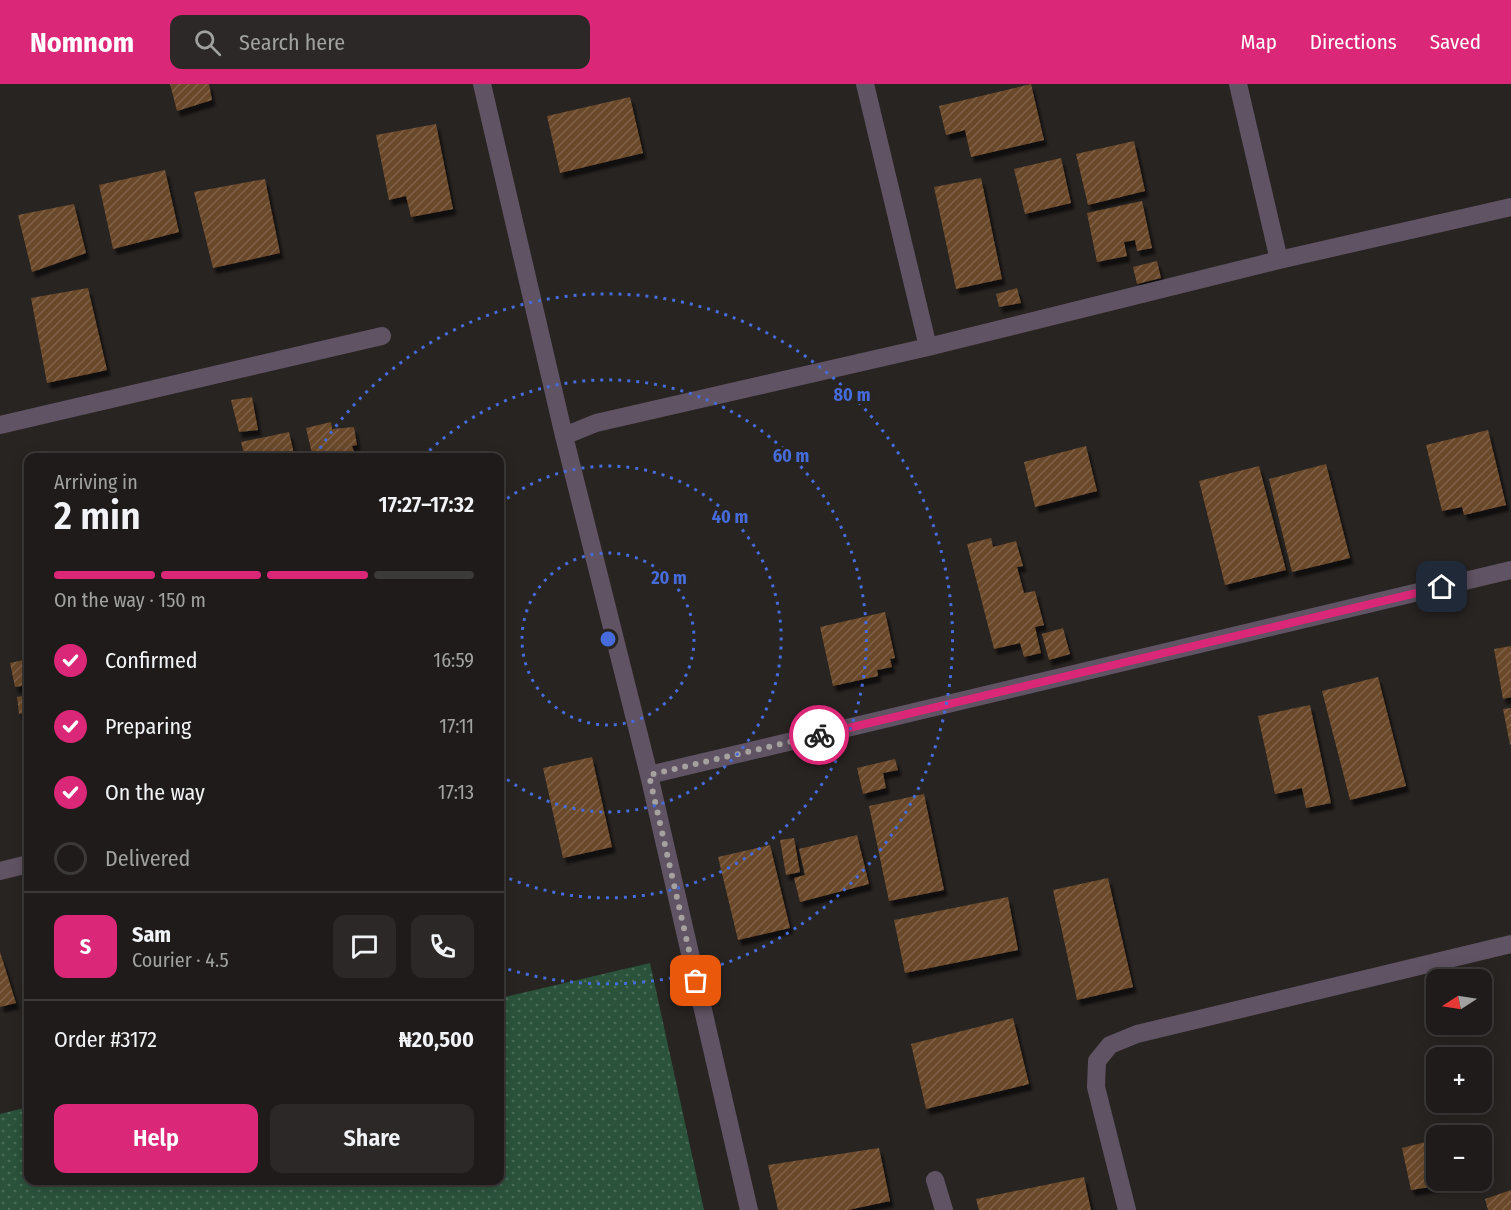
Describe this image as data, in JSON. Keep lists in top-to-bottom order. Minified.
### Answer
{"north":"left","page":{"header":"Nomnom","search":"Search here","nav":["Map","Directions","Saved"],"heading":["2 min","Arriving in","17:27–17:32"],"panel":["Sam","Courier · 4.5","Order #3172","₦20,500"],"bar":"On the way · 150 m","list":[["Confirmed","16:59"],["Preparing","17:11"],["On the way","17:13"],"Delivered"],"round":"S","map_buttons":["+","−"],"buttons":["Help","Share"]},"rings":["80 m","60 m","40 m","20 m"]}
